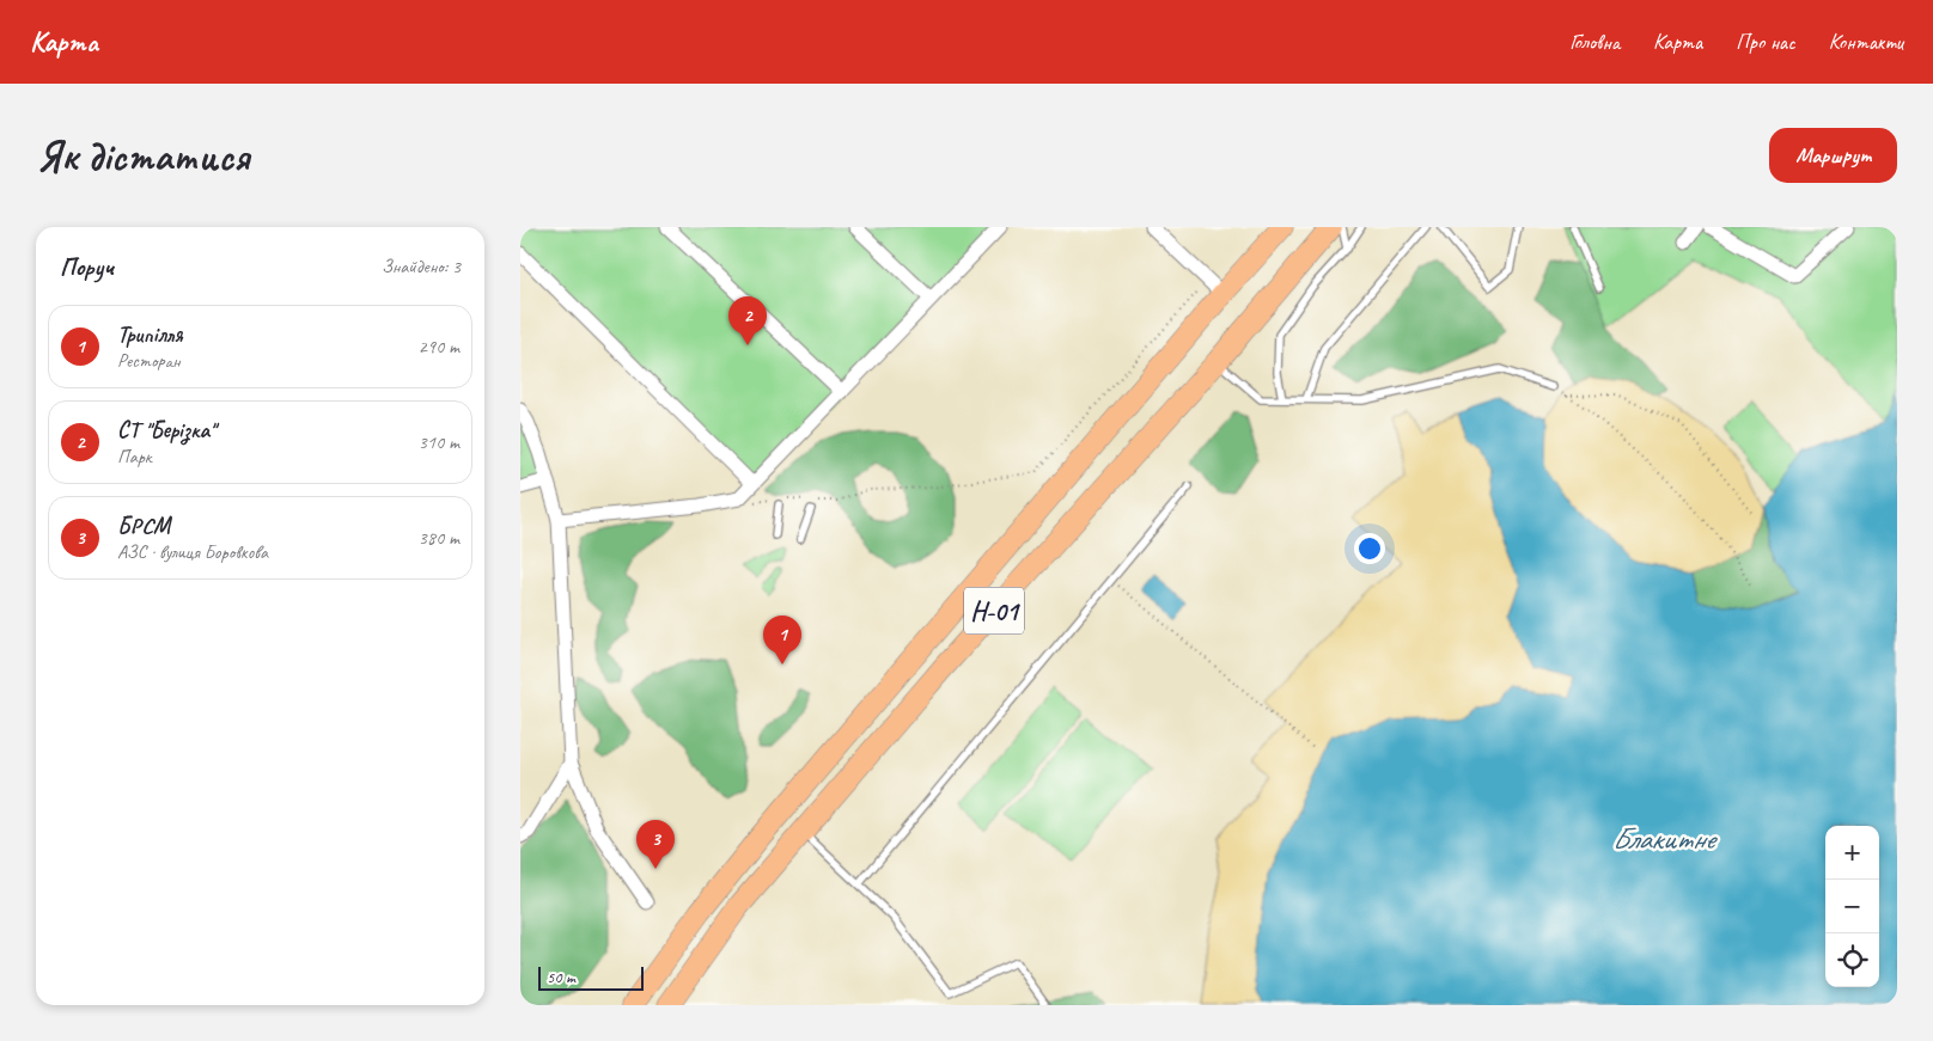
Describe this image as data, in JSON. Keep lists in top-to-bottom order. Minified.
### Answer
{"streets":{"main road":["Н-01"]},"water":["Блакитне"],"scale_bar":"50 m","page":{"header":"Карта","nav":["Головна","Карта","Про нас","Контакти"],"buttons":"Маршрут","title":"Як дістатися","heading":["Поруч","Знайдено: 3"],"pins":["2","1","3"],"list":[{"mark":"1","name":"Трипілля","note":"Ресторан","value":"290 m"},{"mark":"2","name":"СТ \"Берізка\"","note":"Парк","value":"310 m"},{"mark":"3","name":"БРСМ","note":"АЗС · вулиця Боровкова","value":"380 m"}],"map_buttons":["+","−"],"scale":"50 m"}}
